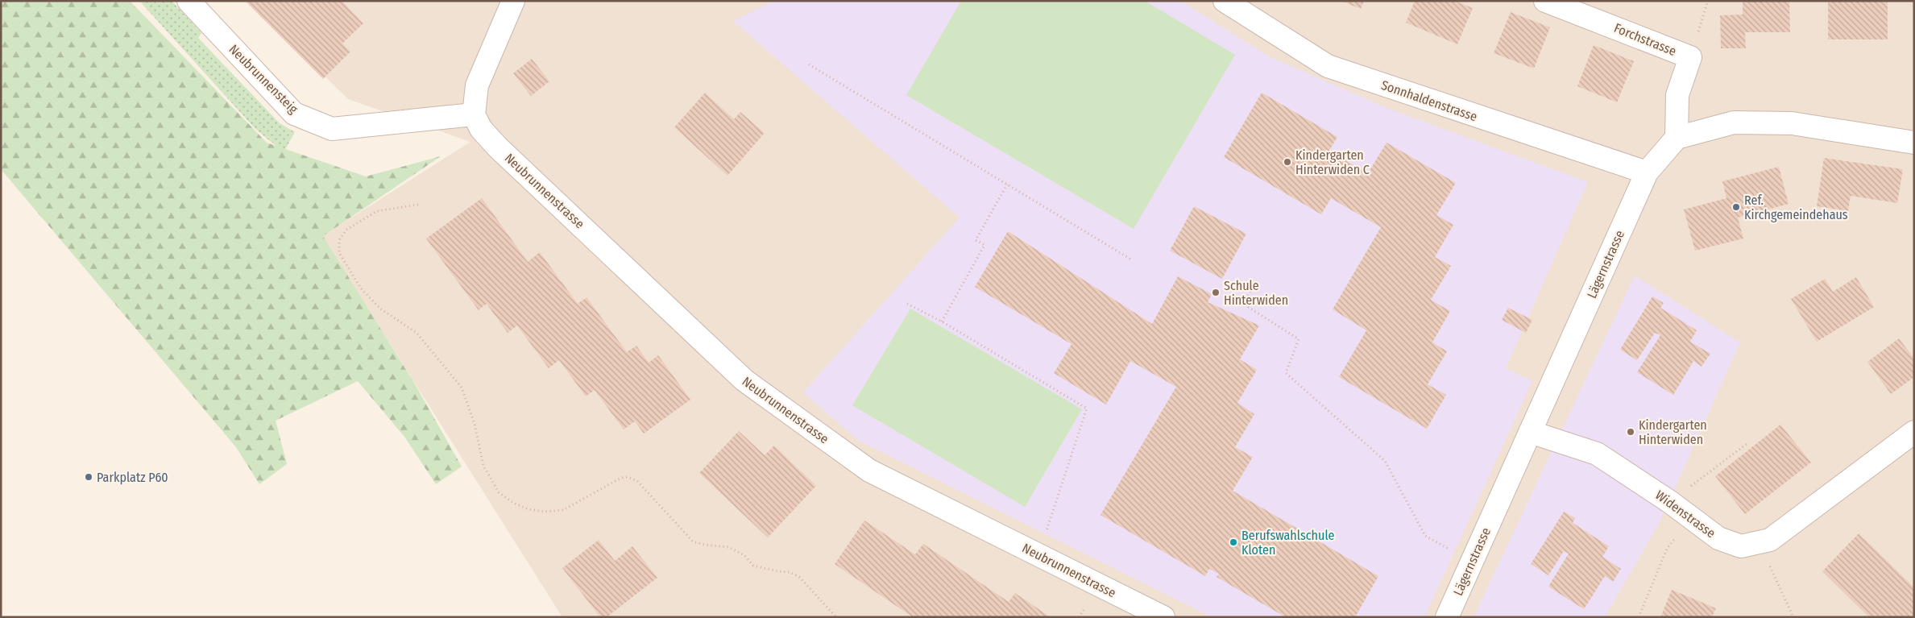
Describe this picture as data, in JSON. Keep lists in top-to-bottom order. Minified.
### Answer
{"streets":{"street":["Forchstrasse","Neubrunnensteig","Sonnhaldenstrasse","Neubrunnenstrasse","Lägernstrasse","Widenstrasse"]},"crossings":[["Forchstrasse","Lägernstrasse"],["Neubrunnensteig","Neubrunnenstrasse"],["Sonnhaldenstrasse","Lägernstrasse"],["Lägernstrasse","Widenstrasse"]],"places":["Kindergarten Hinterwiden C","Ref. Kirchgemeindehaus","Schule Hinterwiden","Kindergarten Hinterwiden","Parkplatz P60","Berufswahlschule Kloten"]}
